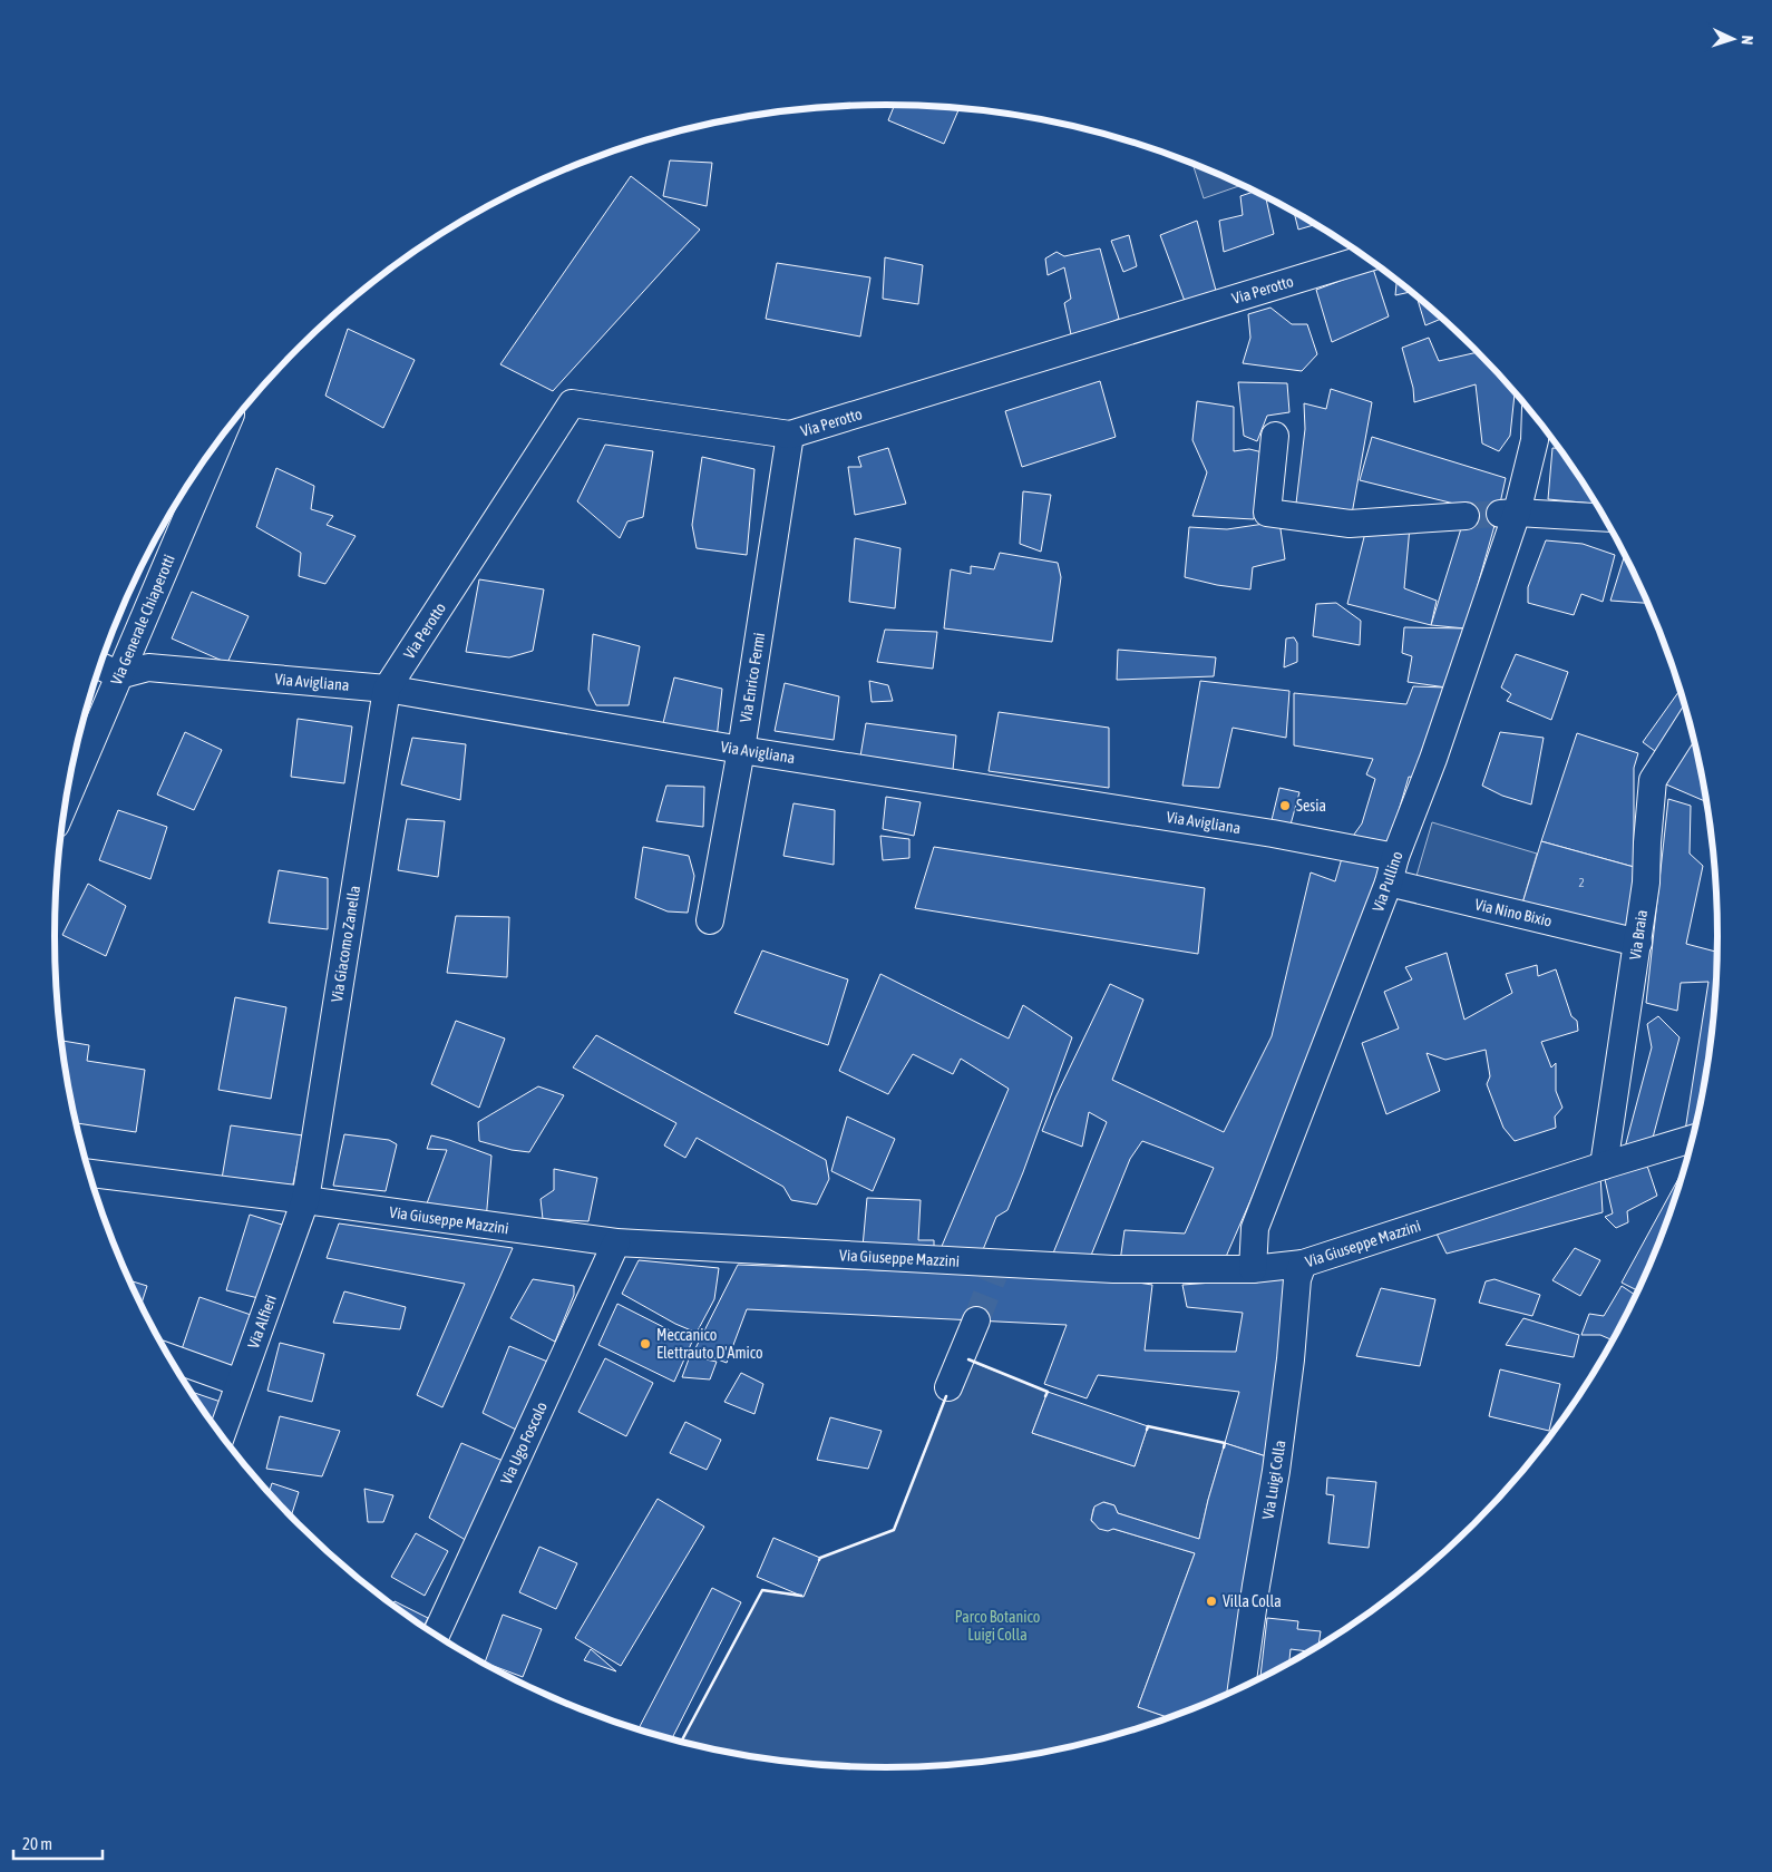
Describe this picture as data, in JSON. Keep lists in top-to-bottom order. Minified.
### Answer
{"streets":{"street":["Via Perotto","Via Generale Chiaperotti","Via Enrico Fermi","Via Avigliana","Via Pullino","Via Nino Bixio","Via Braia","Via Giacomo Zanella","Via Giuseppe Mazzini","Via Alfieri","Via Ugo Foscolo","Via Luigi Colla"]},"crossings":[["Via Perotto","Via Enrico Fermi"],["Via Perotto","Via Avigliana"],["Via Perotto","Via Giacomo Zanella"],["Via Generale Chiaperotti","Via Avigliana"],["Via Enrico Fermi","Via Avigliana"],["Via Avigliana","Via Pullino"],["Via Avigliana","Via Giacomo Zanella"],["Via Pullino","Via Nino Bixio"],["Via Pullino","Via Giuseppe Mazzini"],["Via Nino Bixio","Via Braia"],["Via Braia","Via Giuseppe Mazzini"],["Via Giacomo Zanella","Via Giuseppe Mazzini"],["Via Giacomo Zanella","Via Alfieri"],["Via Giuseppe Mazzini","Via Alfieri"],["Via Giuseppe Mazzini","Via Ugo Foscolo"],["Via Giuseppe Mazzini","Via Luigi Colla"]],"parks":["Parco Botanico Luigi Colla"],"places":["Sesia","Meccanico Elettrauto D'Amico","Villa Colla"],"house_numbers":["2"],"scale_bar":"20 m","north":"right"}
